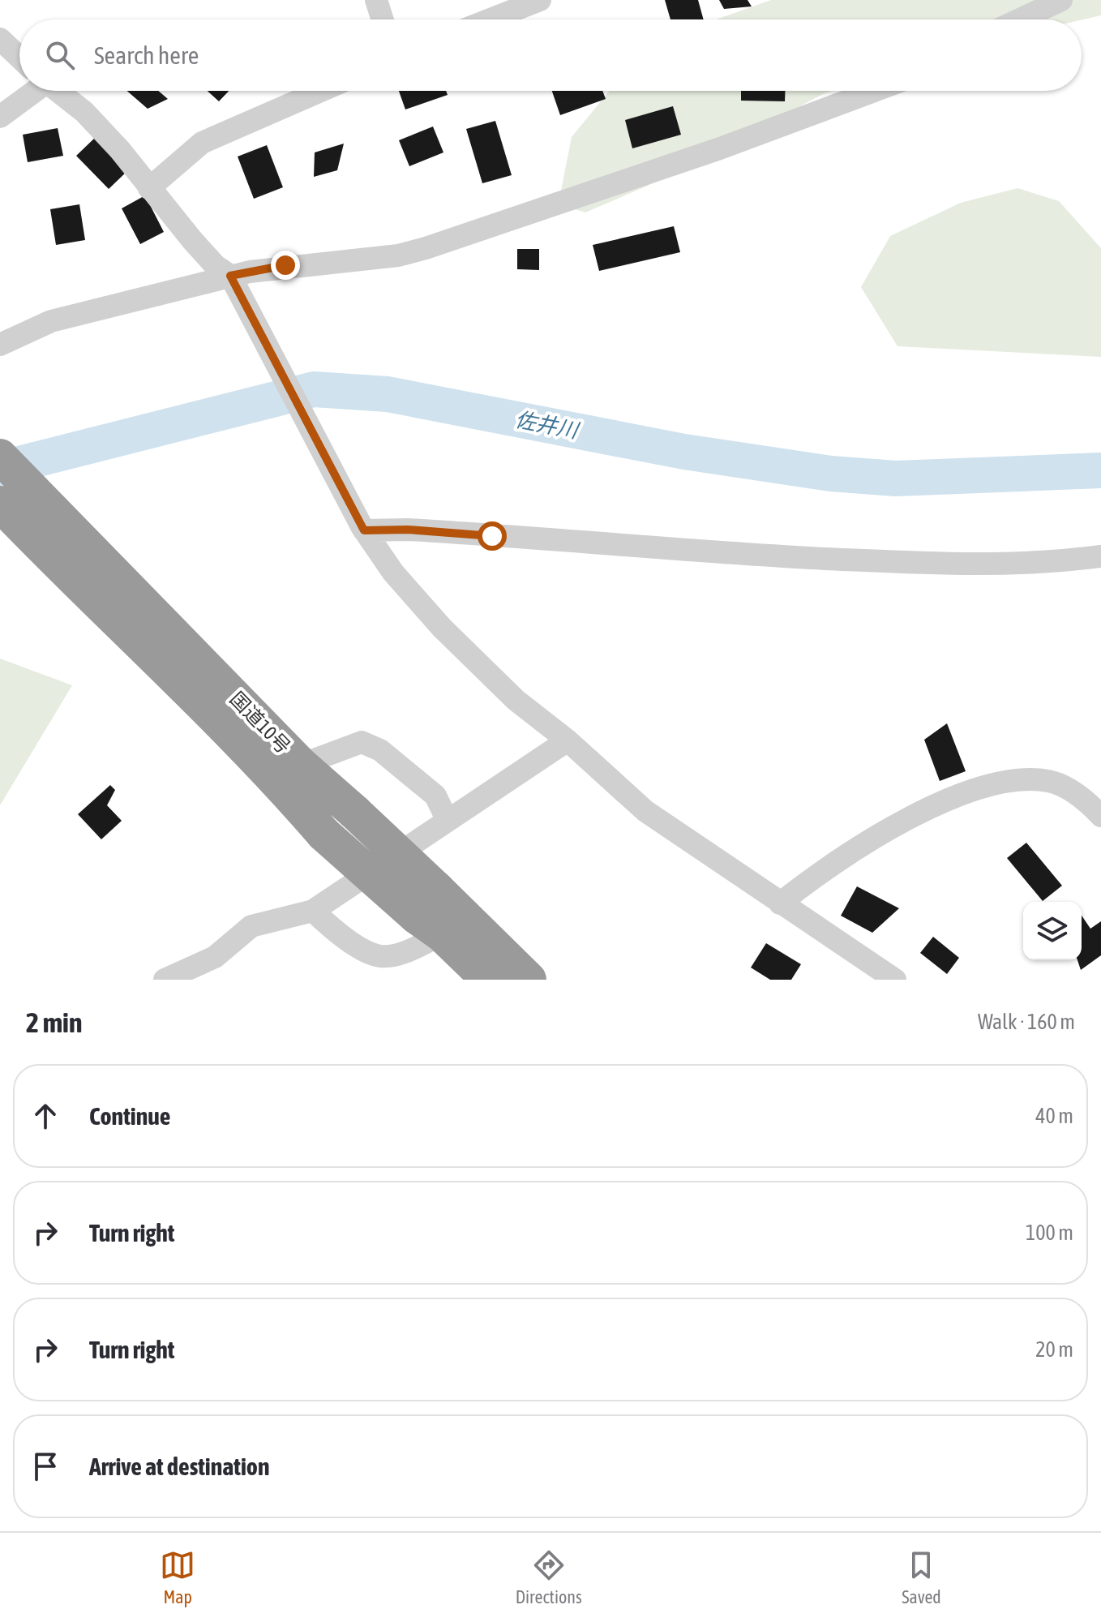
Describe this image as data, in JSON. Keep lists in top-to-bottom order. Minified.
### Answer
{"streets":{"highway":["国道10号"]},"water":["佐井川"],"page":{"search":"Search here","heading":["2 min","Walk · 160 m"],"list":[["Continue","40 m"],["Turn right","100 m"],["Turn right","20 m"],"Arrive at destination"],"nav":["Map","Directions","Saved"]}}
